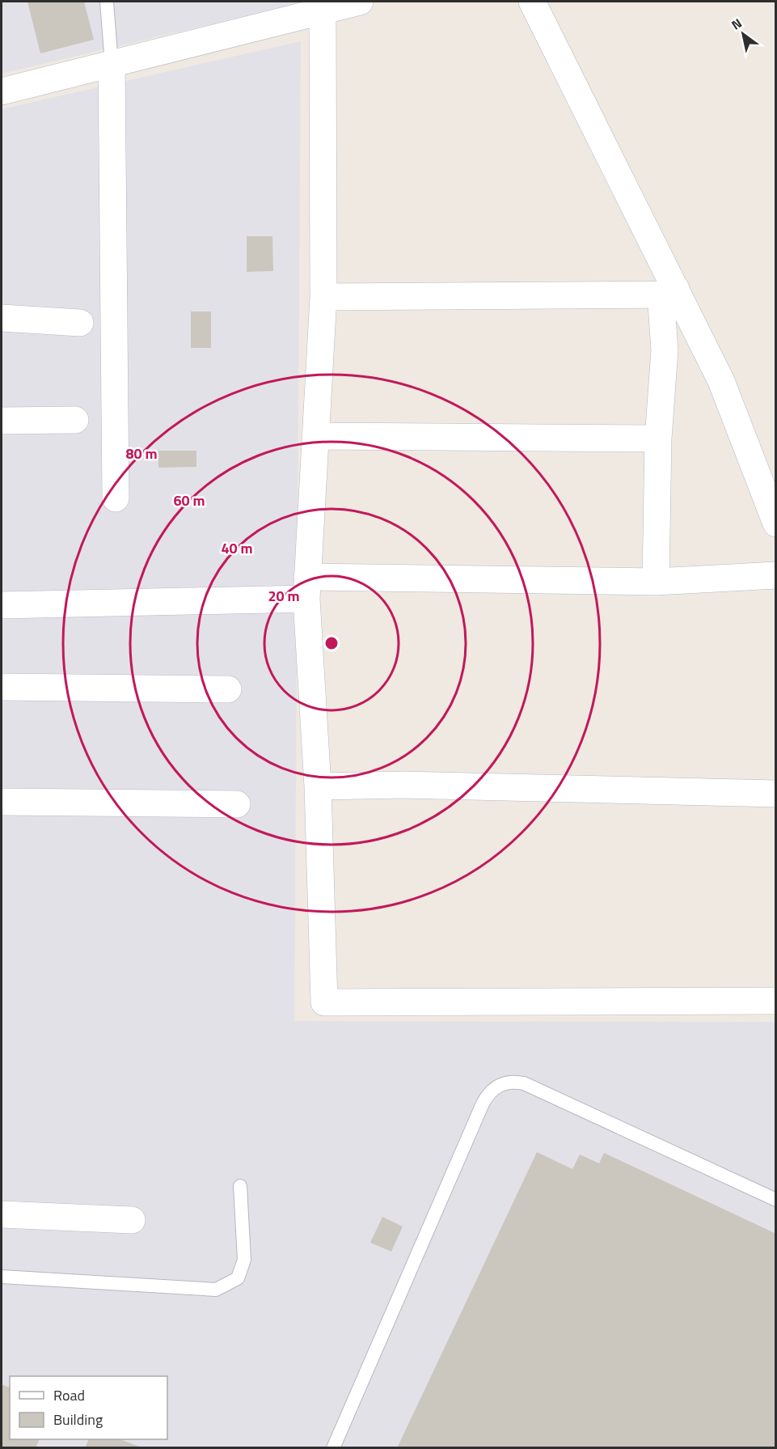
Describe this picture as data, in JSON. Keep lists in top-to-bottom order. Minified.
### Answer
{"legend":["Road","Building"],"north":"top left","rings":["80 m","60 m","40 m","20 m"]}
